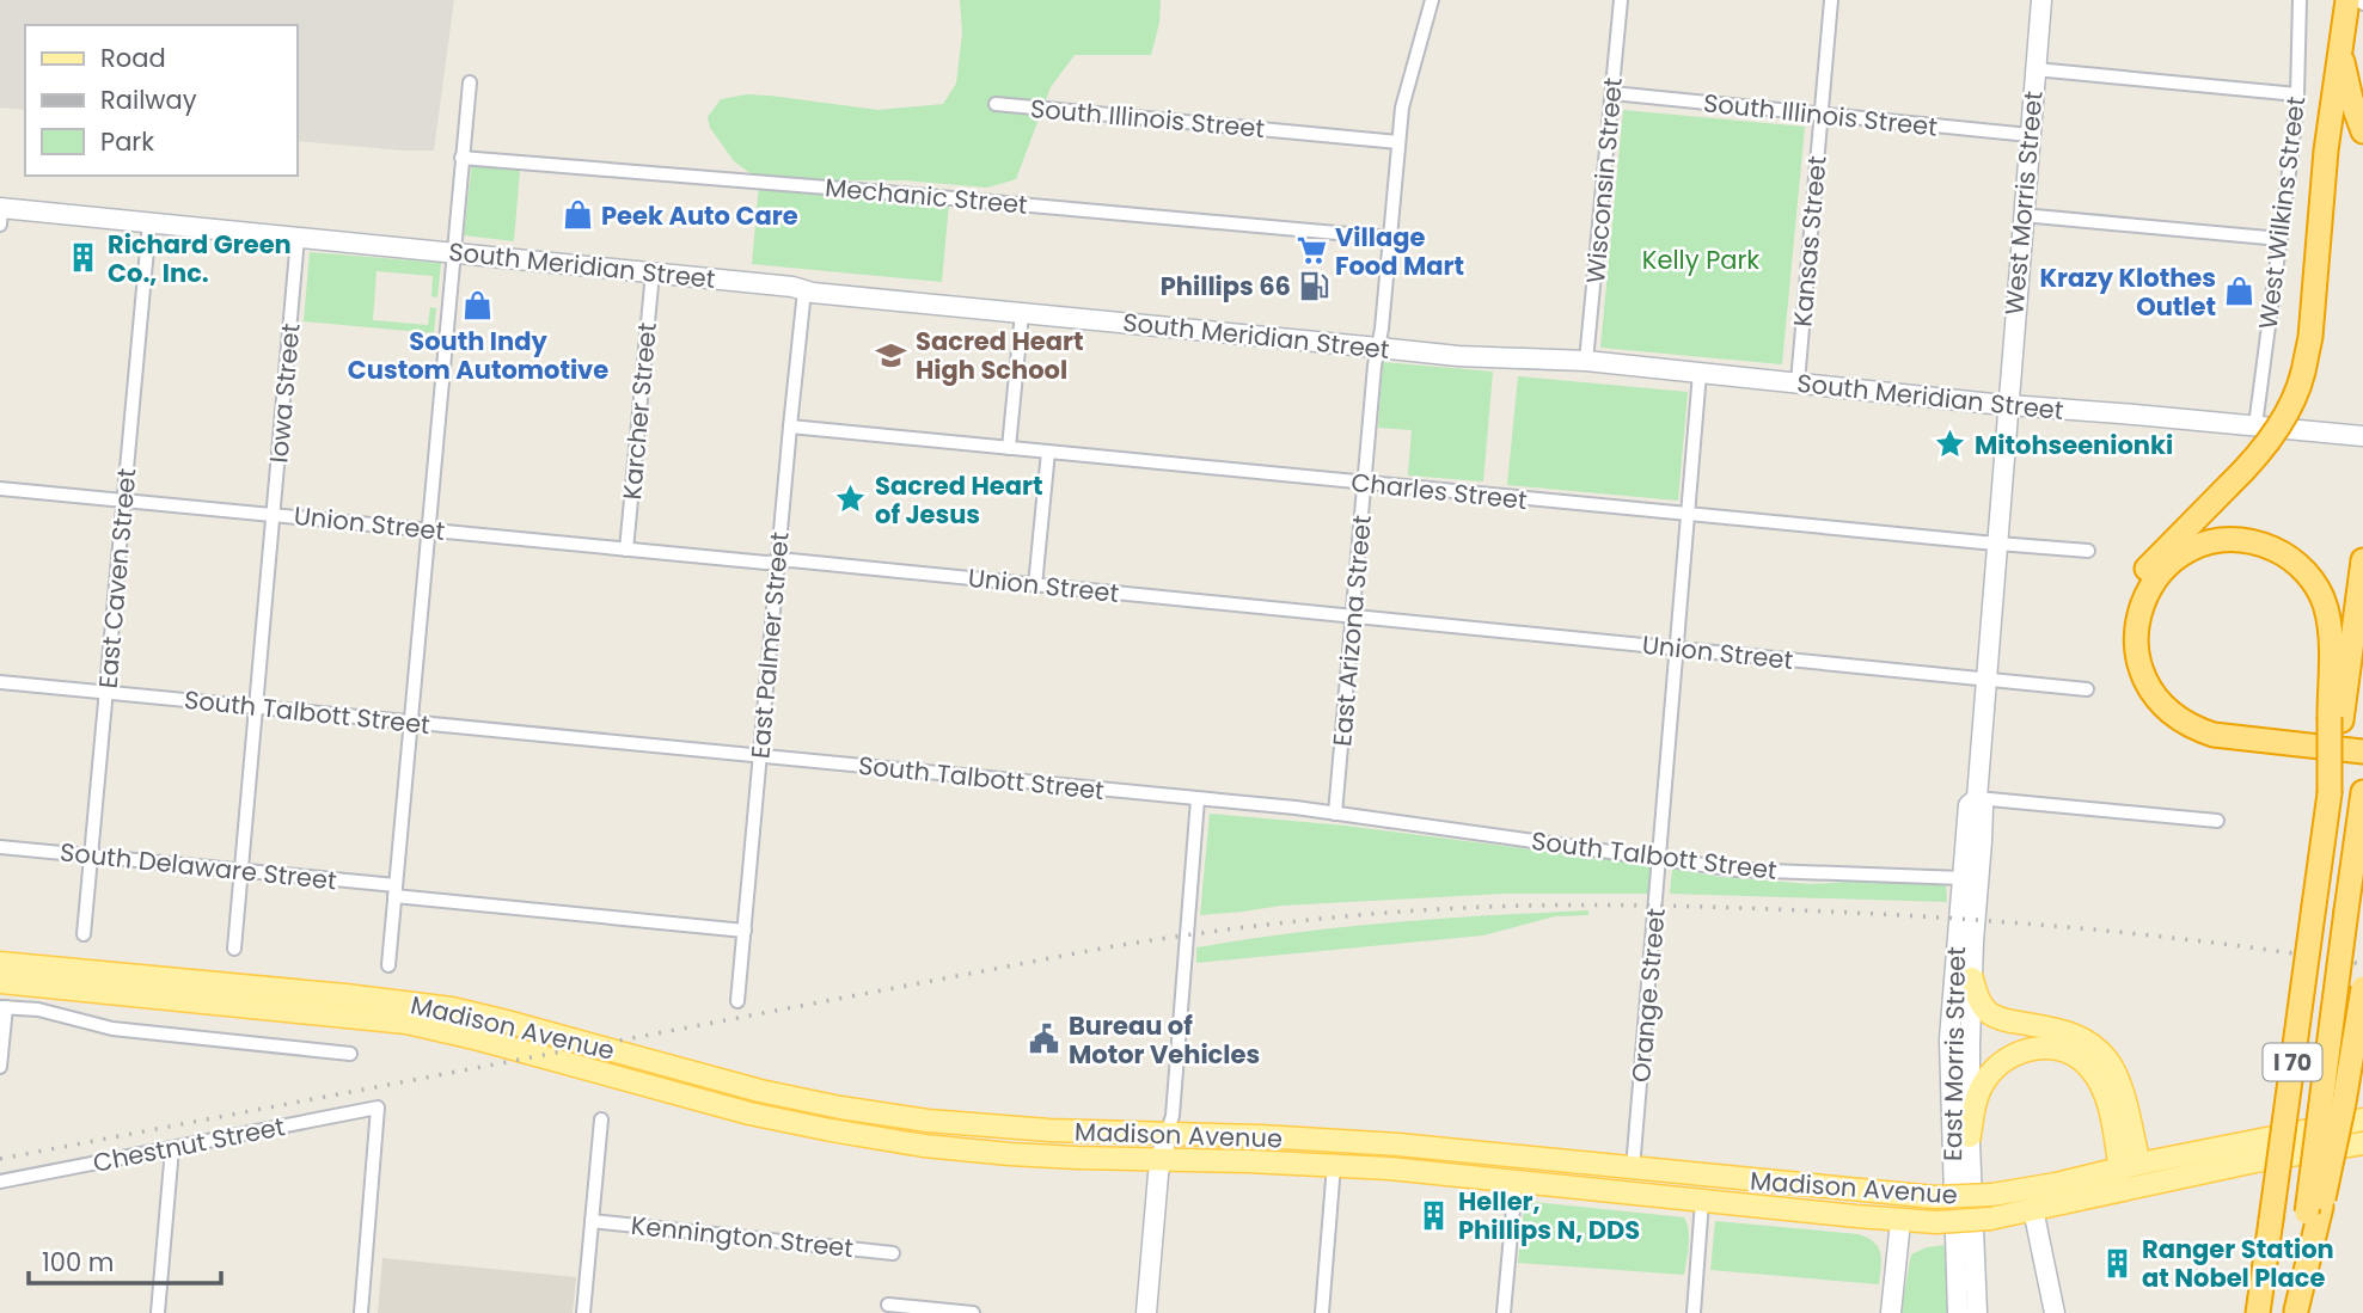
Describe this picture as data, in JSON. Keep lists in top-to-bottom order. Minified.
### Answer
{"streets":{"highway":["I 70"],"main road":["West Morris Street","South Meridian Street","Madison Avenue","East Morris Street"],"street":["South Illinois Street","Wisconsin Street","Mechanic Street","West Wilkins Street","Kansas Street","Iowa Street","Karcher Street","Charles Street","Union Street","East Caven Street","East Arizona Street","East Palmer Street","South Talbott Street","South Delaware Street","Orange Street","Chestnut Street","Kennington Street"]},"crossings":[["South Illinois Street","Wisconsin Street"],["South Illinois Street","West Morris Street"],["South Illinois Street","Kansas Street"],["South Illinois Street","East Arizona Street"],["Wisconsin Street","South Meridian Street"],["Mechanic Street","East Arizona Street"],["West Morris Street","South Meridian Street"],["West Morris Street","East Morris Street"],["West Wilkins Street","South Meridian Street"],["Kansas Street","South Meridian Street"],["South Meridian Street","Iowa Street"],["South Meridian Street","Karcher Street"],["South Meridian Street","East Caven Street"],["South Meridian Street","East Arizona Street"],["South Meridian Street","East Palmer Street"],["South Meridian Street","Orange Street"],["South Meridian Street","East Morris Street"],["Iowa Street","Union Street"],["Iowa Street","South Talbott Street"],["Iowa Street","South Delaware Street"],["Karcher Street","Union Street"],["Charles Street","East Arizona Street"],["Charles Street","East Palmer Street"],["Charles Street","Orange Street"],["Charles Street","East Morris Street"],["Union Street","East Caven Street"],["Union Street","East Arizona Street"],["Union Street","East Palmer Street"],["Union Street","Orange Street"],["Union Street","East Morris Street"],["East Caven Street","South Talbott Street"],["East Caven Street","South Delaware Street"],["East Arizona Street","South Talbott Street"],["East Palmer Street","South Talbott Street"],["East Palmer Street","South Delaware Street"],["South Talbott Street","Orange Street"],["South Talbott Street","East Morris Street"],["Orange Street","Madison Avenue"]],"parks":["Kelly Park"],"places":{"shop":["Peek Auto Care","Krazy Klothes Outlet","South Indy Custom Automotive"],"supermarket":["Village Food Mart"],"building":["Richard Green Co., Inc.","Heller, Phillips N, DDS","Ranger Station at Nobel Place"],"fuel station":["Phillips 66"],"school or university":["Sacred Heart High School"],"place":["Mitohseenionki","Sacred Heart of Jesus"],"public building":["Bureau of Motor Vehicles"]},"legend":["Road","Railway","Park"],"scale_bar":"100 m"}
